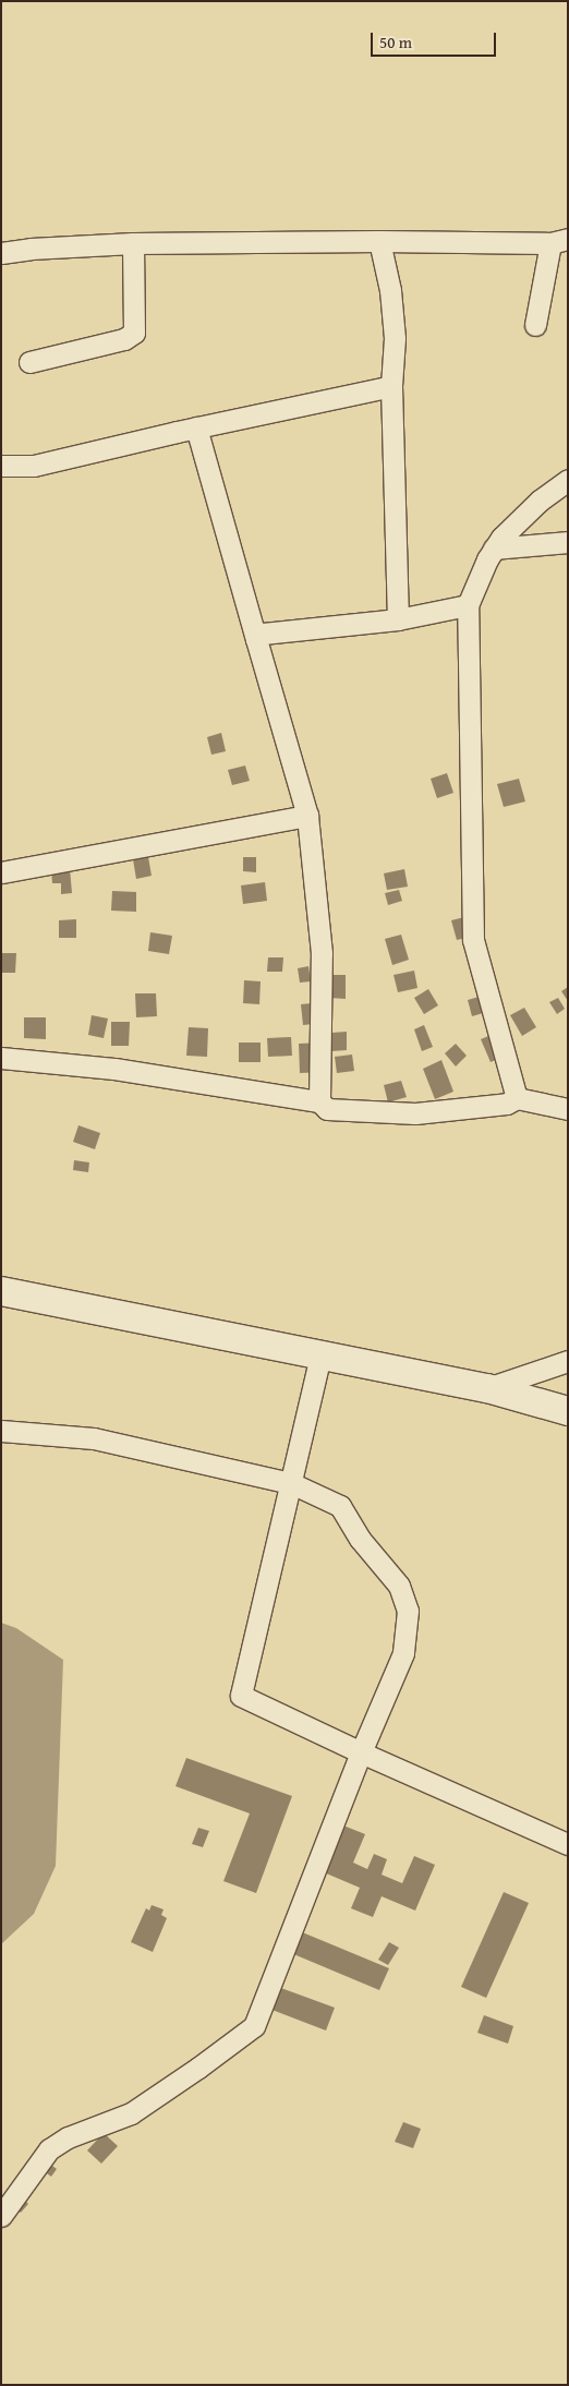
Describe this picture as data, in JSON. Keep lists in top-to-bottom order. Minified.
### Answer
{"scale_bar":"50 m"}
